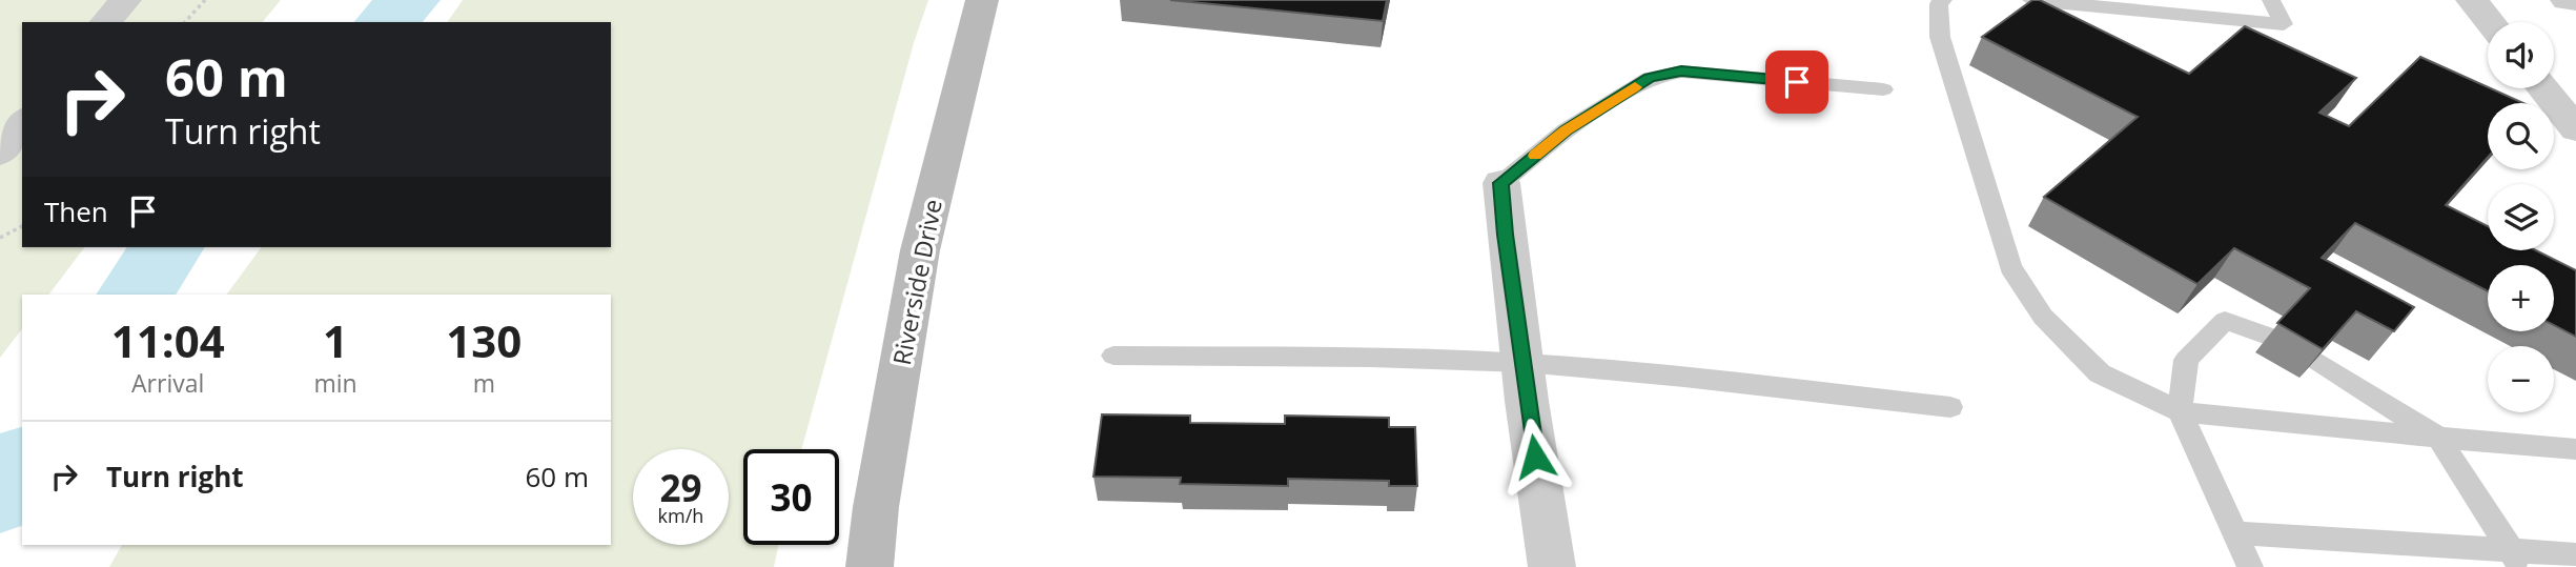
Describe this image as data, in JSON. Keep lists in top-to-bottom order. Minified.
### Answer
{"streets":{"main road":["Riverside Drive"]},"page":{"map_buttons":["+","−"],"turn":["60 m","Turn right"],"then":"Then","eta":["11:04","Arrival","1","min","130","m"],"list":[{"name":"Turn right","value":"60 m"}],"speed":"29 km/h","limit":"30"}}
